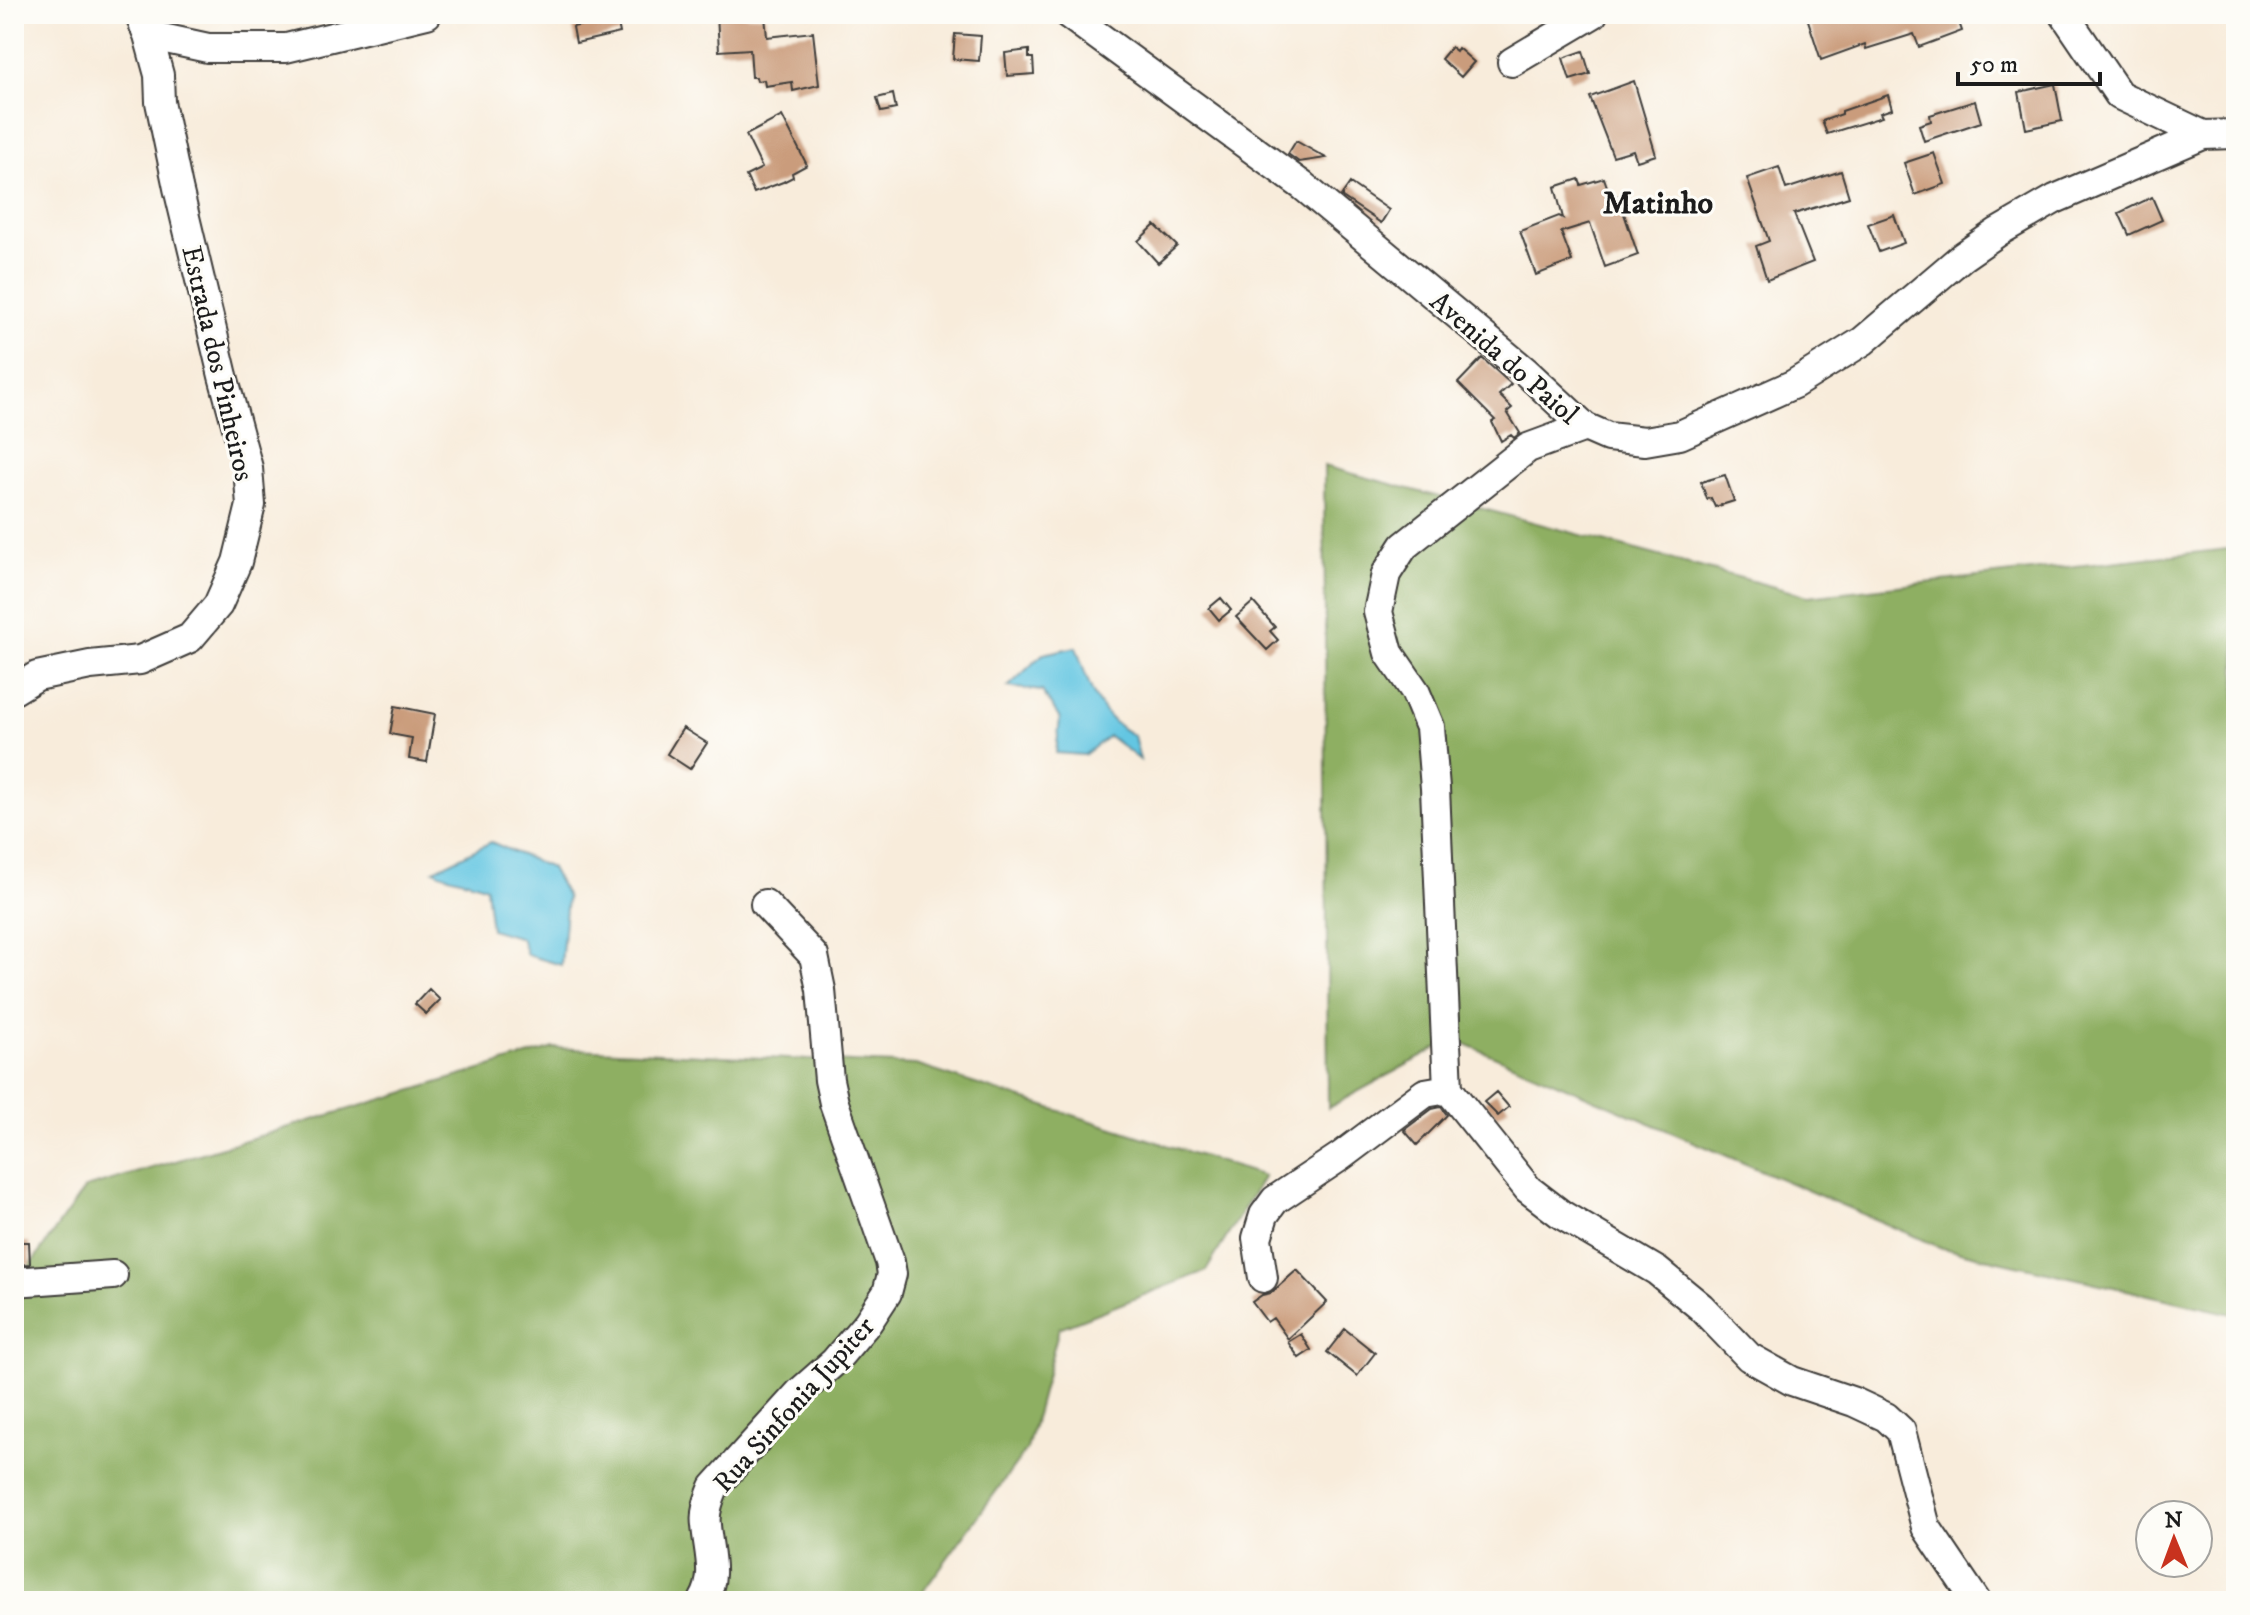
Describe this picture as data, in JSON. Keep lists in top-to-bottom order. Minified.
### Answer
{"streets":{"street":["Avenida do Paiol","Estrada dos Pinheiros","Rua Sinfonia Jupiter"]},"districts":["Matinho"],"scale_bar":"50 m","north":"top"}
